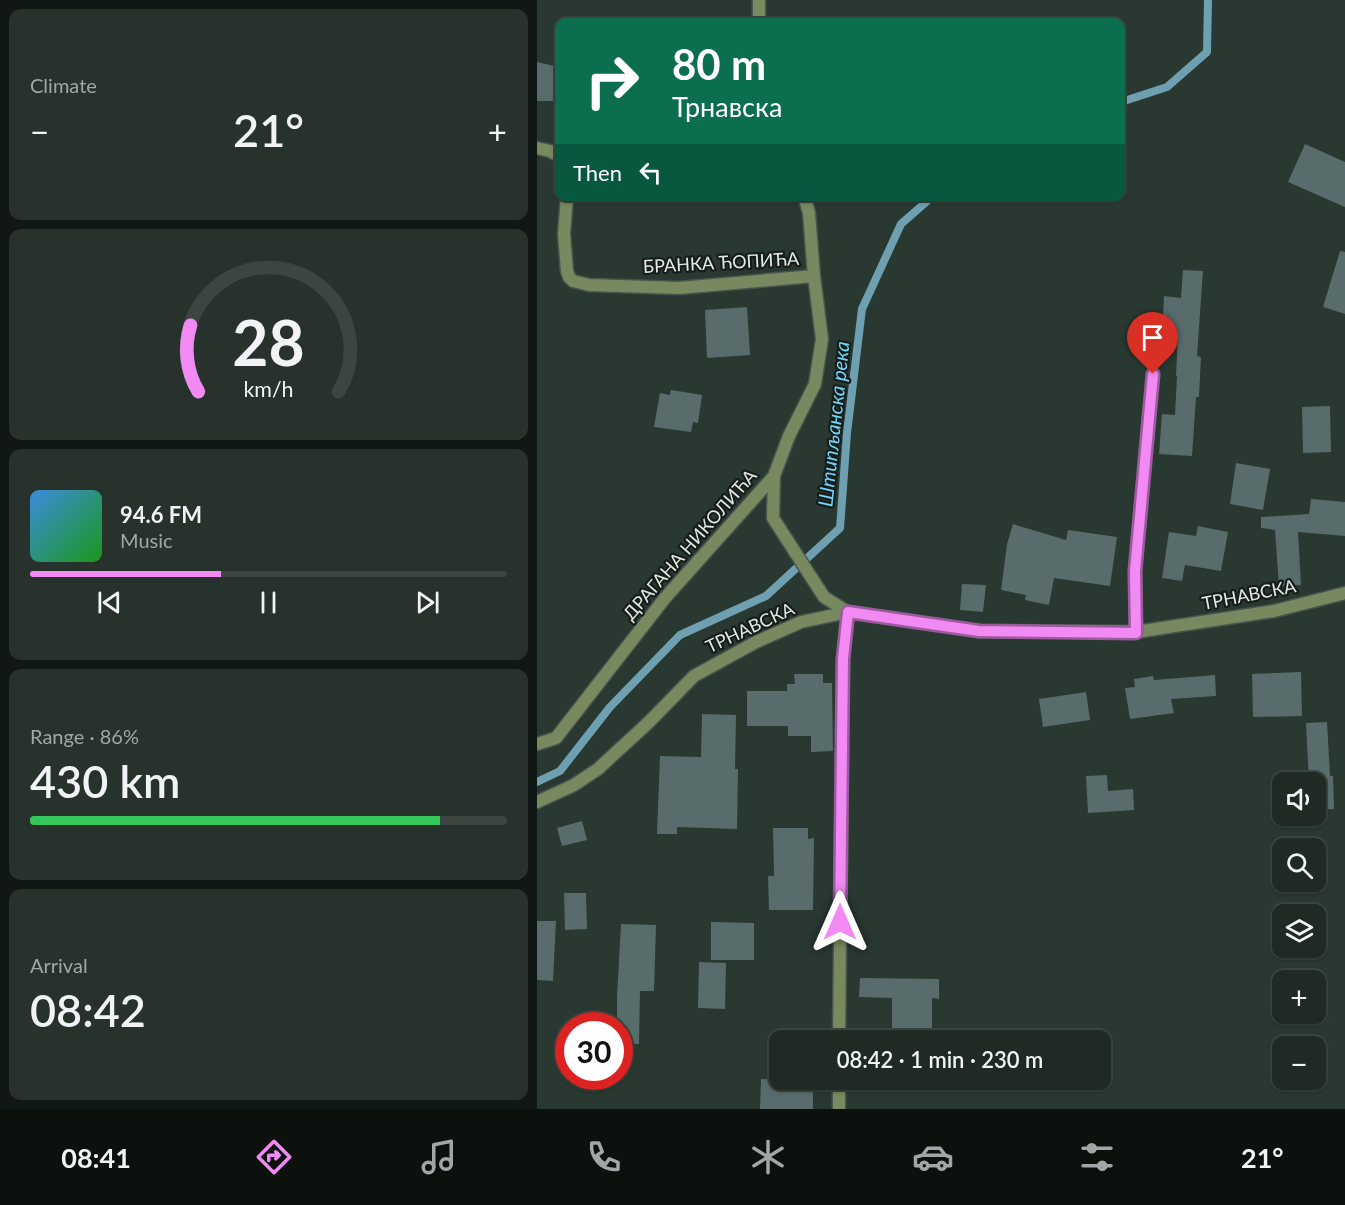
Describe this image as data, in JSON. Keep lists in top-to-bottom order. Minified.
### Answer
{"streets":{"street":["БРАНКА ЋОПИЋА","ДРАГАНА НИКОЛИЋА","ТРНАВСКА"]},"crossings":[["БРАНКА ЋОПИЋА","ДРАГАНА НИКОЛИЋА"]],"water":["Штипљанска река"],"page":{"tile":["Climate",["Range · 86%","430 km"],["Arrival","08:42"]],"turn":["80 m","Трнавска"],"heat":["−","21°","+"],"then":"Then","song":["94.6 FM","Music"],"map_buttons":["+","−"],"limit":"30","trip":"08:42 · 1 min · 230 m","tabs":["08:41","21°"],"gauge":["28","km/h"]}}
